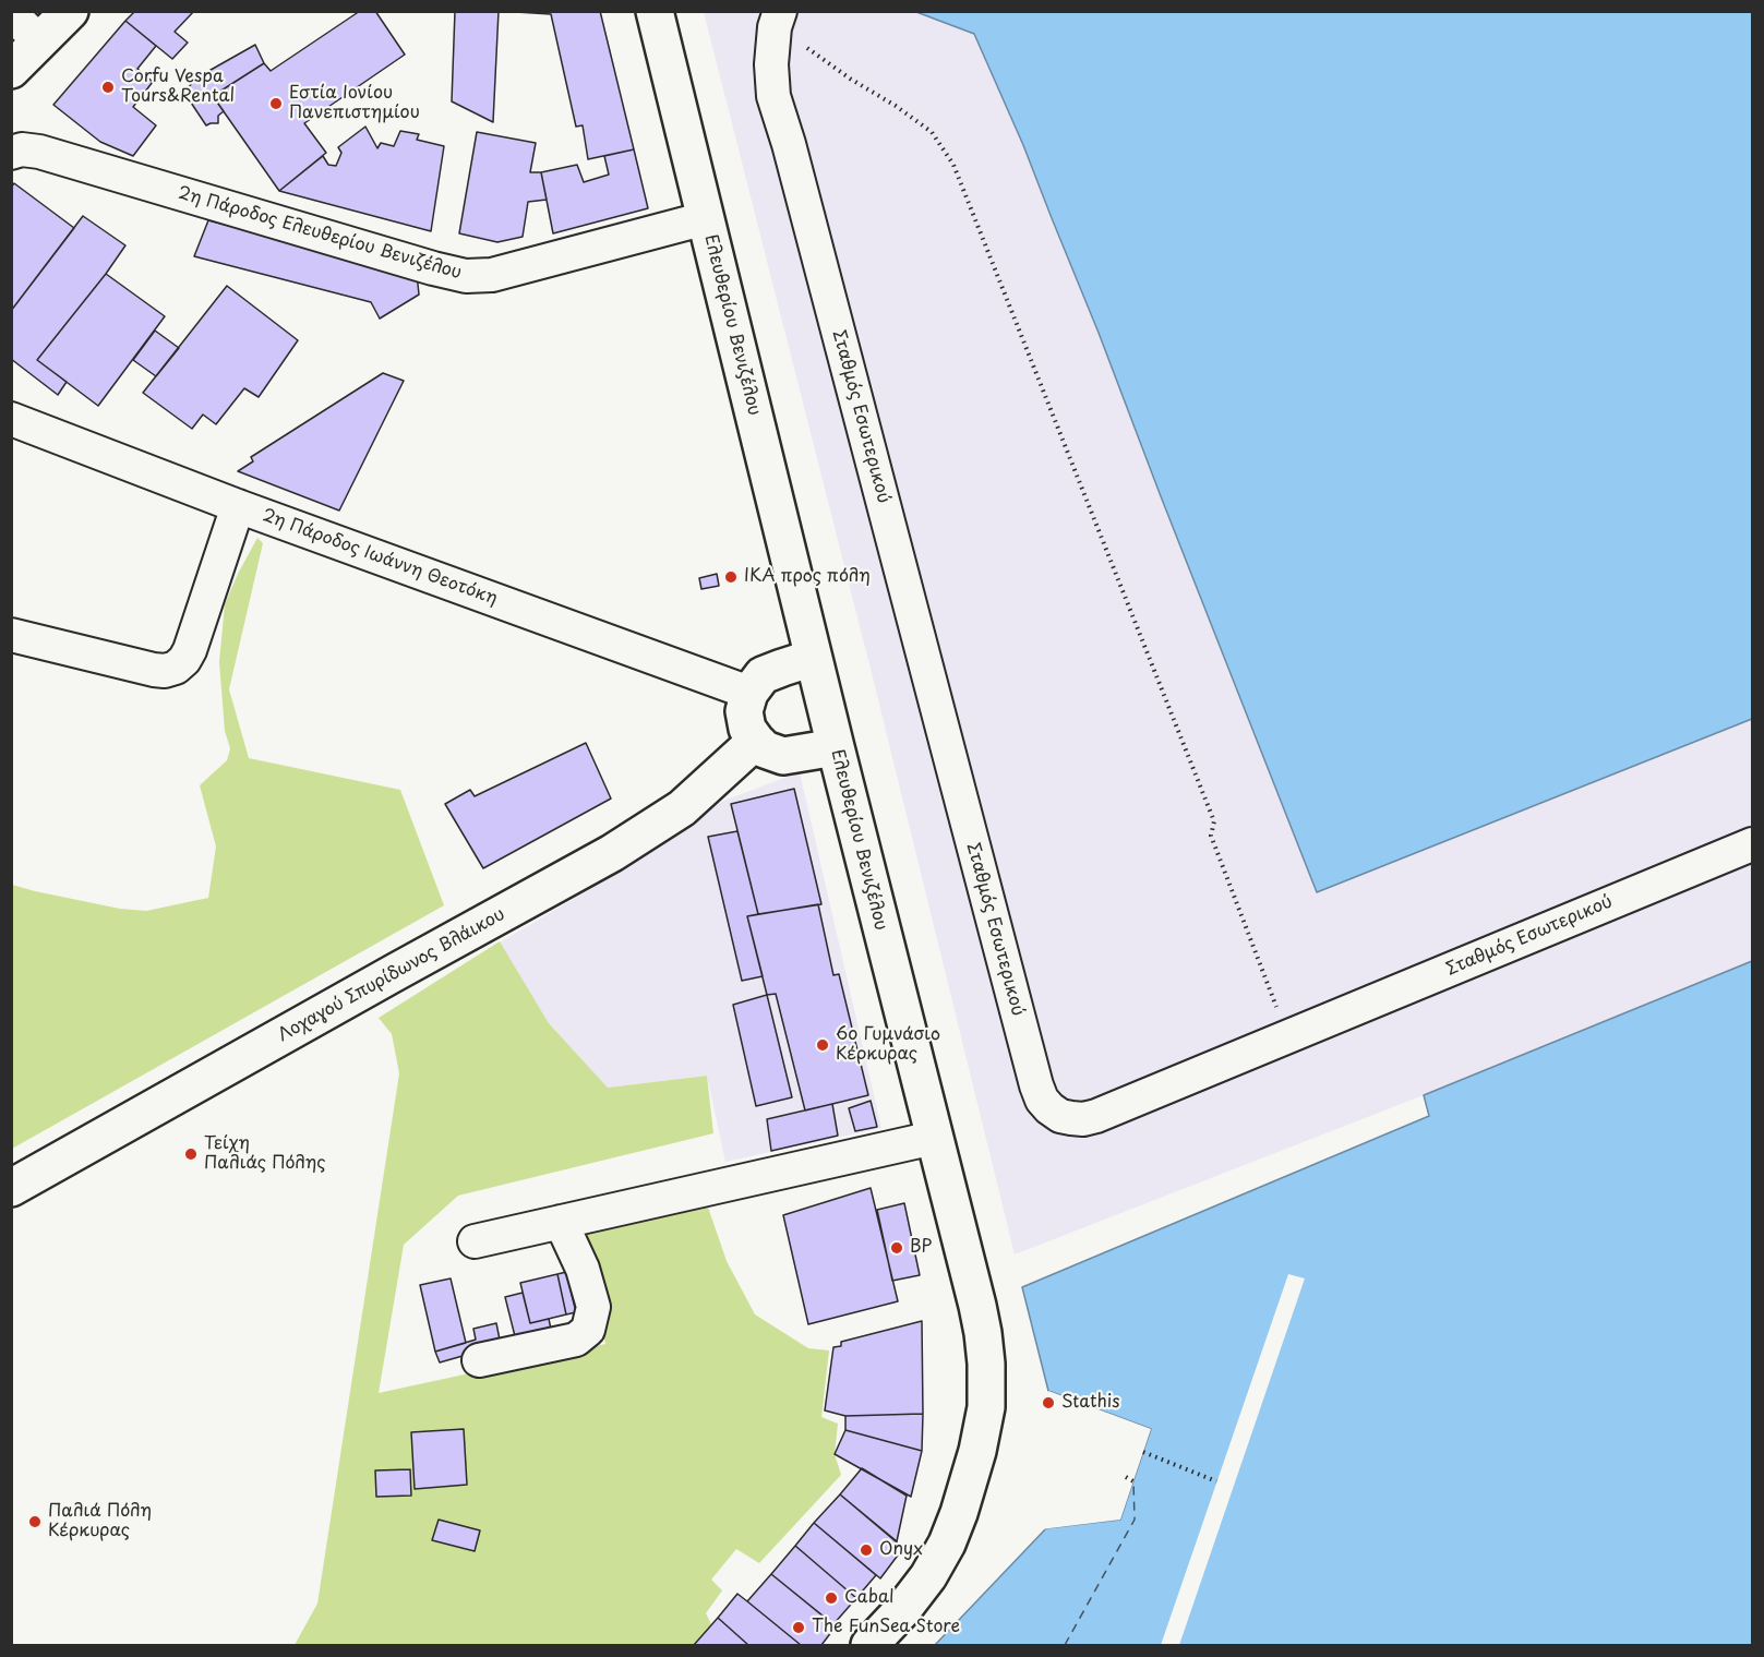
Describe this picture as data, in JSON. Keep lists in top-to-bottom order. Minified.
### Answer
{"streets":{"main road":["Ελευθερίου Βενιζέλου","Λοχαγού Σπυρίδωνος Βλάικου"],"street":["2η Πάροδος Ελευθερίου Βενιζέλου","Σταθμός Εσωτερικού","2η Πάροδος Ιωάννη Θεοτόκη"]},"crossings":[["2η Πάροδος Ελευθερίου Βενιζέλου","Ελευθερίου Βενιζέλου"]],"places":["Corfu Vespa Tours&Rental","Εστία Ιονίου Πανεπιστημίου","ΙΚΑ προς πόλη","6ο Γυμνάσιο Κέρκυρας","Τείχη Παλιάς Πόλης","BP","Stathis","Παλιά Πόλη Κέρκυρας","Onyx","Cabal","The FunSea Store"]}
